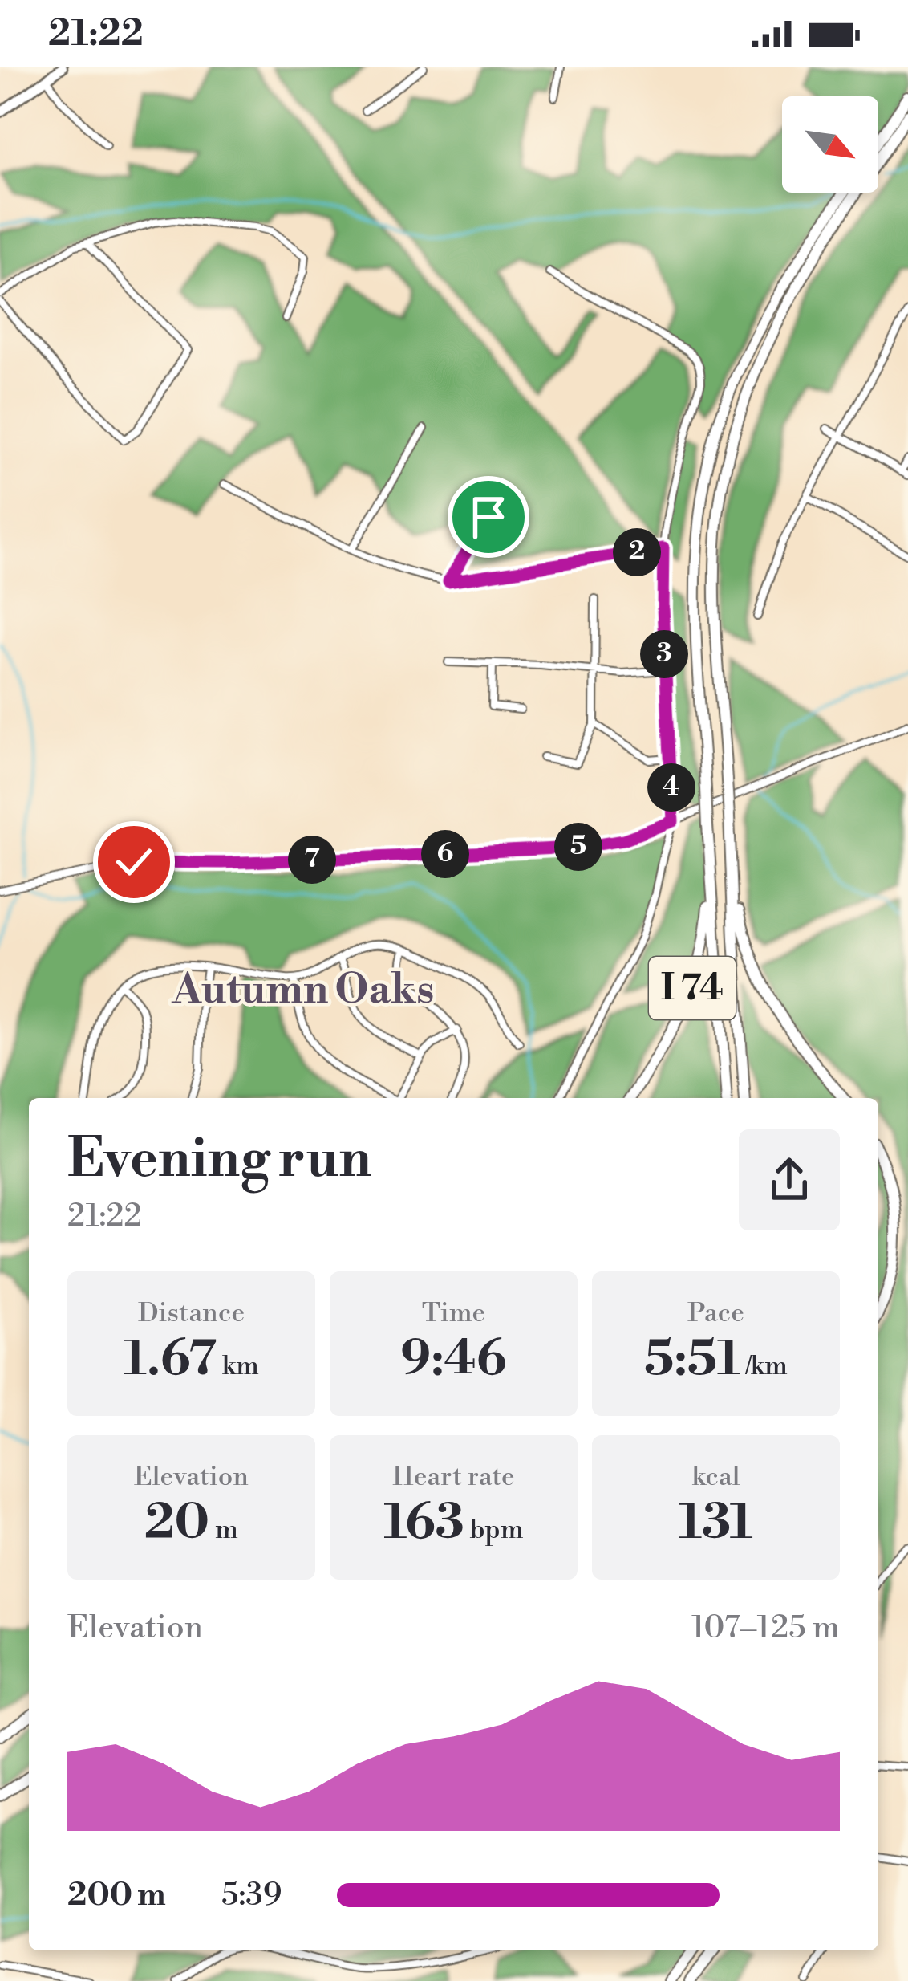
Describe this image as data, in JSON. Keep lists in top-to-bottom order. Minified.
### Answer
{"streets":{"highway":["I 74"]},"districts":["Autumn Oaks"],"north":"bottom right","page":{"status":"21:22","pins":["2","3","4","5","6","7"],"heading":["Evening run","21:22"],"stats":[["Distance","1.67 km"],["Time","9:46"],["Pace","5:51 /km"],["Elevation","20 m"],["Heart rate","163 bpm"],["kcal","131"]],"chart":["Elevation","107–125 m"],"list":[{"name":"200 m","note":"5:39"}]}}
